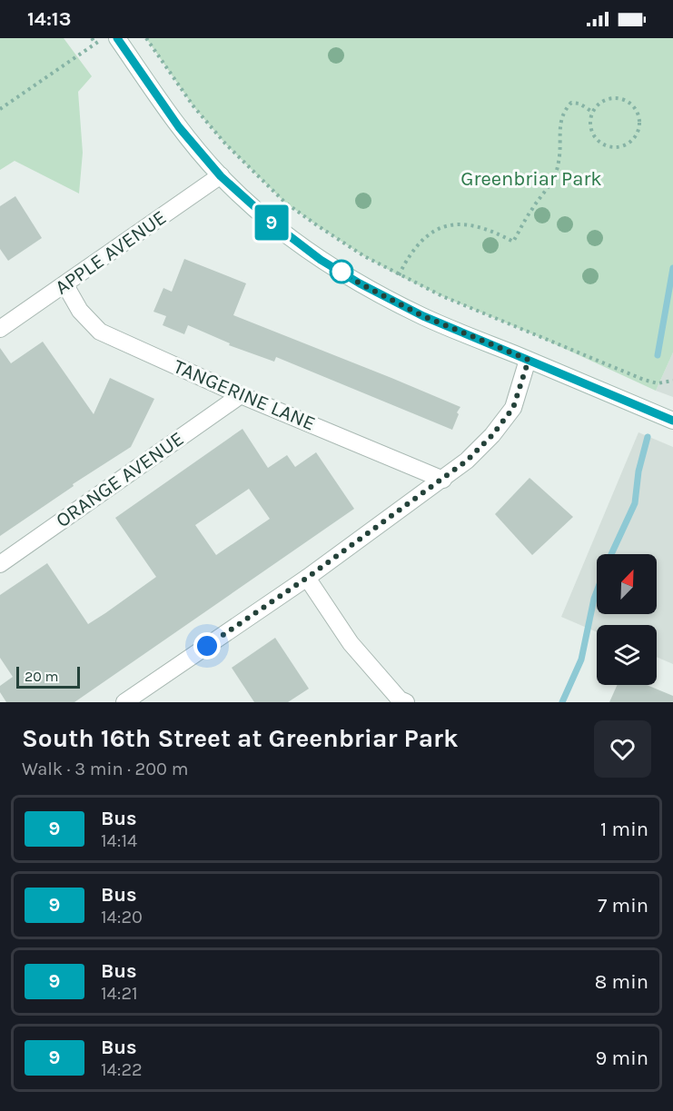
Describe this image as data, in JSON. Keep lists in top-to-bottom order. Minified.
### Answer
{"streets":{"street":["APPLE AVENUE","TANGERINE LANE","ORANGE AVENUE"]},"crossings":[["APPLE AVENUE","TANGERINE LANE"],["TANGERINE LANE","ORANGE AVENUE"]],"parks":["Greenbriar Park"],"lines":["bus line 9"],"scale_bar":"20 m","north":"top right","page":{"status":"14:13","on_map":"9","scale":"20 m","heading":["South 16th Street at Greenbriar Park","Walk · 3 min · 200 m"],"list":[{"mark":"9","name":"Bus","note":"14:14","value":"1 min"},{"mark":"9","name":"Bus","note":"14:20","value":"7 min"},{"mark":"9","name":"Bus","note":"14:21","value":"8 min"},{"mark":"9","name":"Bus","note":"14:22","value":"9 min"}]}}
